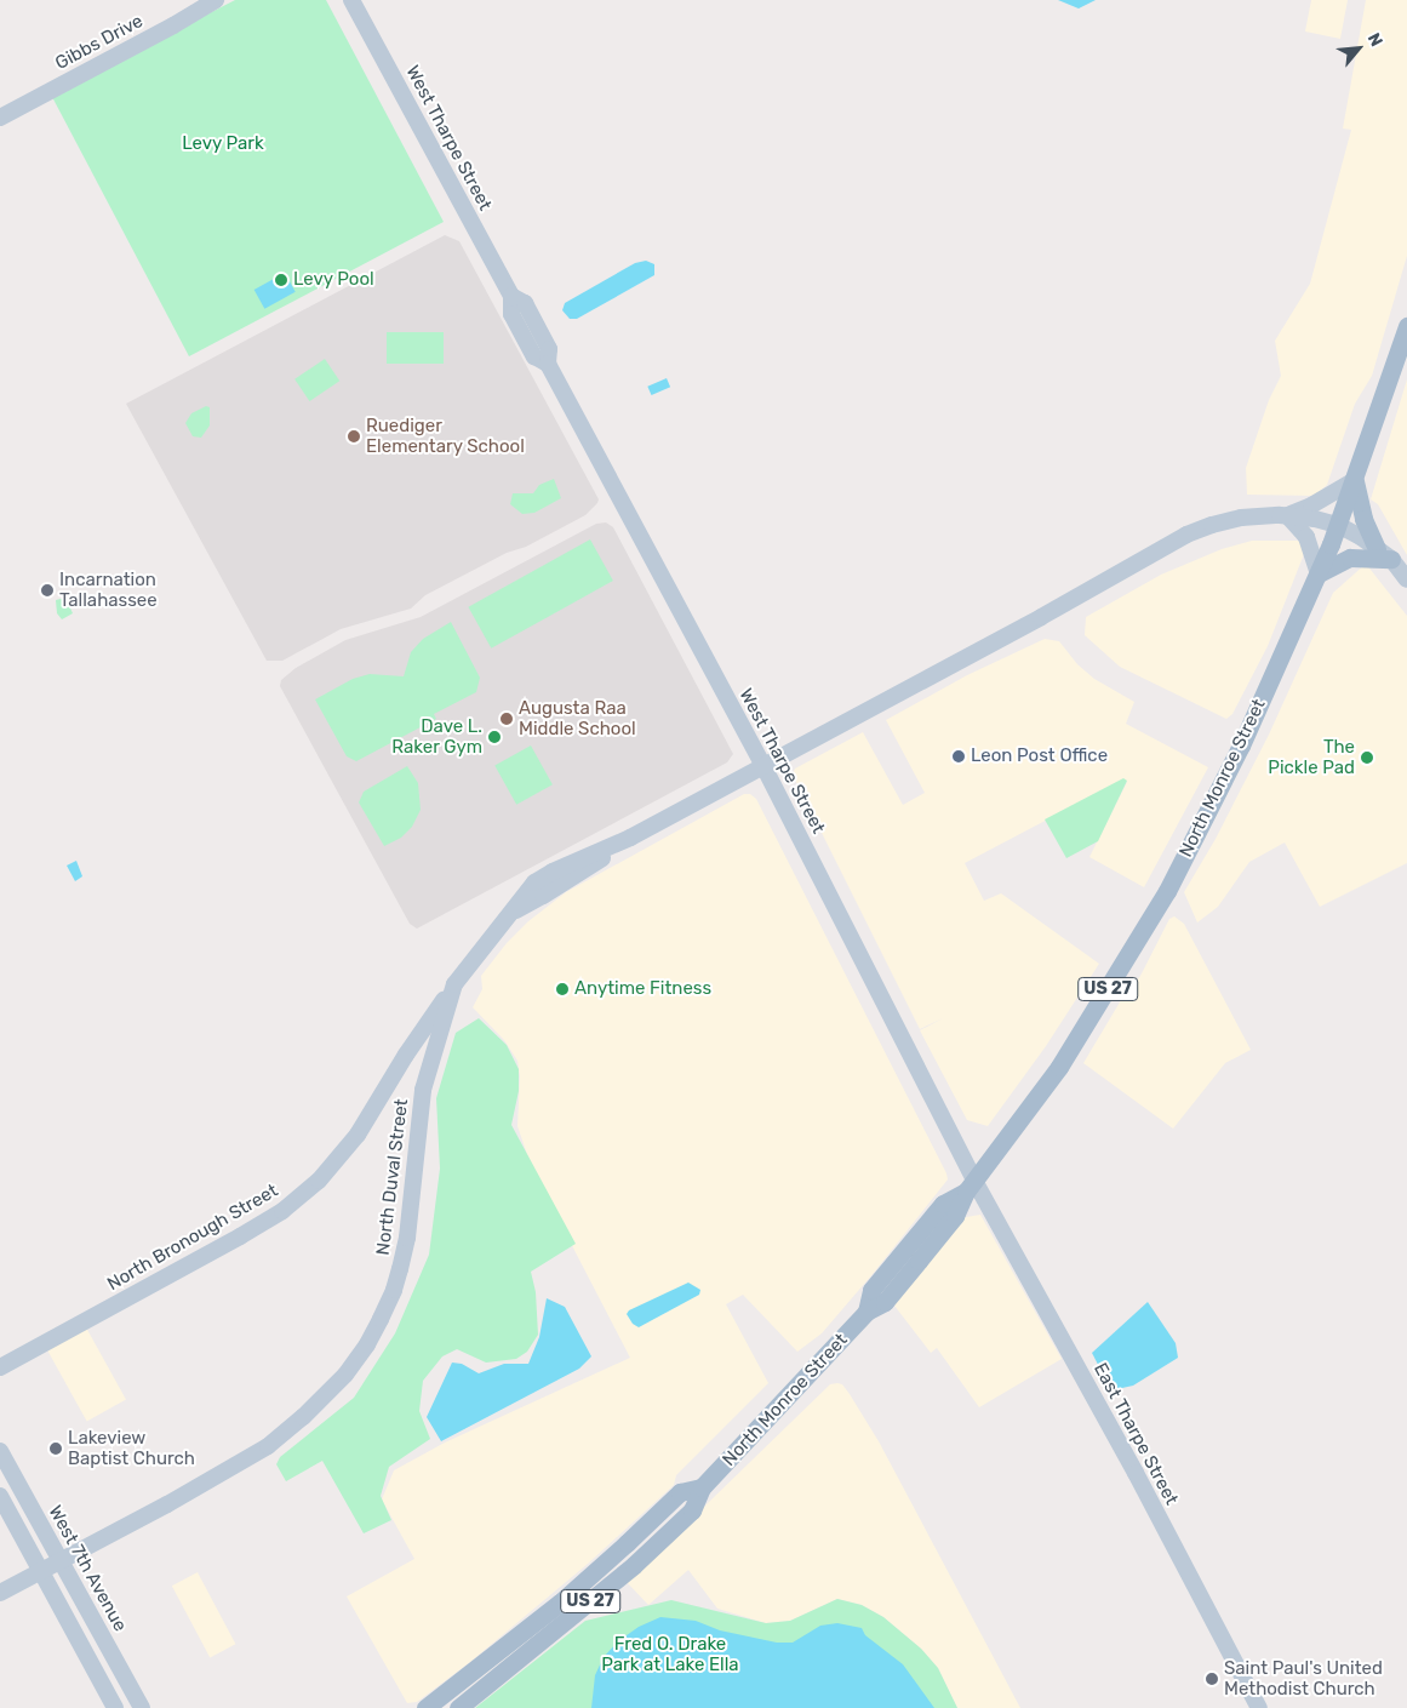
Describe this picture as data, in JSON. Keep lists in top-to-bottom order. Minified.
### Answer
{"streets":{"main road":["Gibbs Drive","West Tharpe Street","North Monroe Street","US 27","North Duval Street","North Bronough Street","East Tharpe Street","West 7th Avenue"]},"crossings":[["West Tharpe Street","North Monroe Street"],["West Tharpe Street","North Duval Street"],["West Tharpe Street","East Tharpe Street"],["North Monroe Street","East Tharpe Street"],["North Duval Street","North Bronough Street"],["North Duval Street","West 7th Avenue"]],"parks":["Levy Park","Fred O. Drake Park at Lake Ella"],"places":["Levy Pool","Ruediger Elementary School","Incarnation Tallahassee","Augusta Raa Middle School","Dave L. Raker Gym","Leon Post Office","The Pickle Pad","Anytime Fitness","Lakeview Baptist Church","Saint Paul's United Methodist Church"],"north":"top right"}
